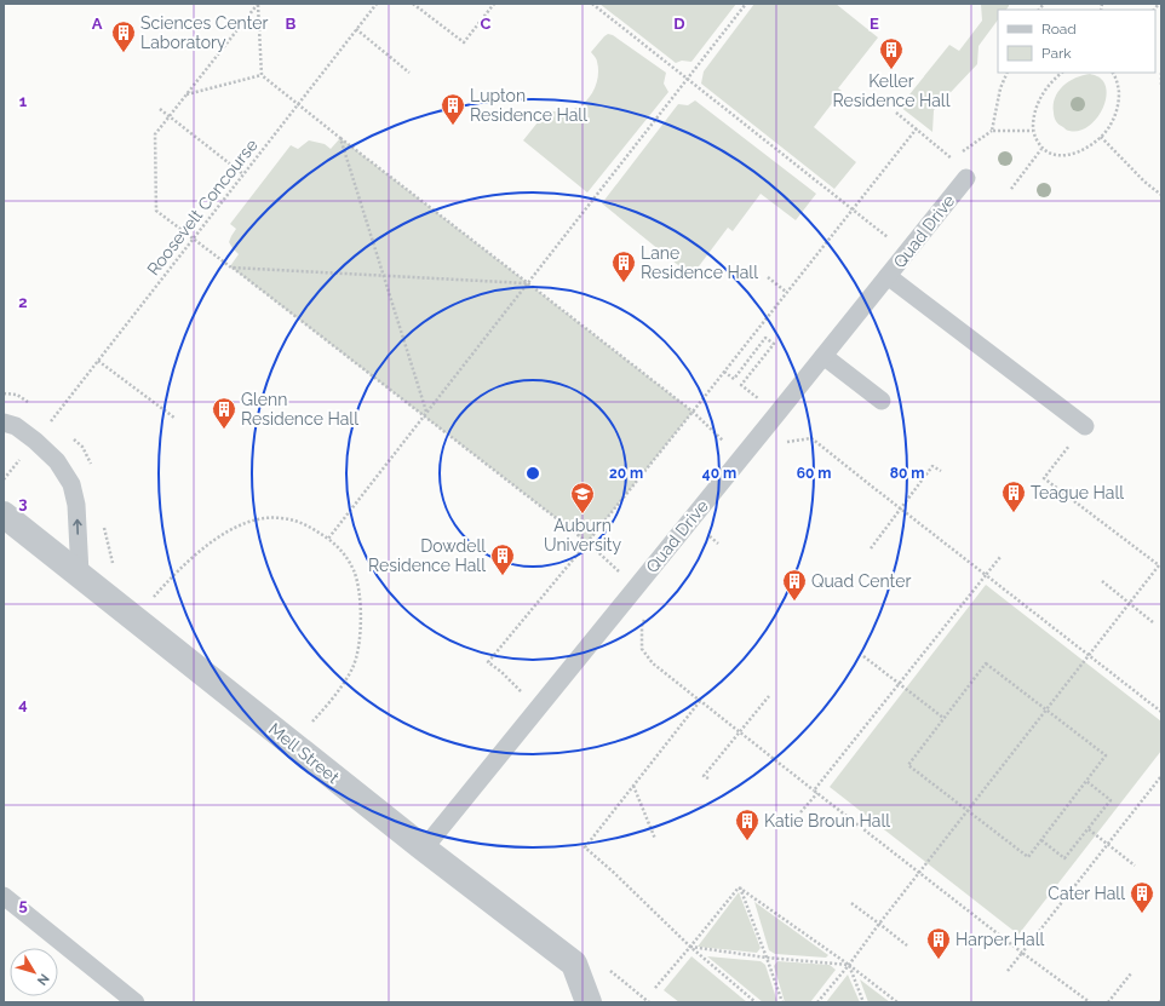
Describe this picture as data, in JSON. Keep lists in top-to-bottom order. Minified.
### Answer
{"streets":{"street":["Mell Street"],"lane":["Quad Drive"],"path":["Roosevelt Concourse"]},"crossings":[["Quad Drive","Mell Street"]],"places":{"building":["Sciences Center Laboratory","Keller Residence Hall","Lupton Residence Hall","Lane Residence Hall","Glenn Residence Hall","Teague Hall","Dowdell Residence Hall","Quad Center","Katie Broun Hall","Cater Hall","Harper Hall"],"school or university":["Auburn University"]},"legend":["Road","Park"],"north":"bottom right","grid":{"columns":["A","B","C","D","E"],"rows":["1","2","3","4","5"]},"rings":["20 m","40 m","60 m","80 m"]}
